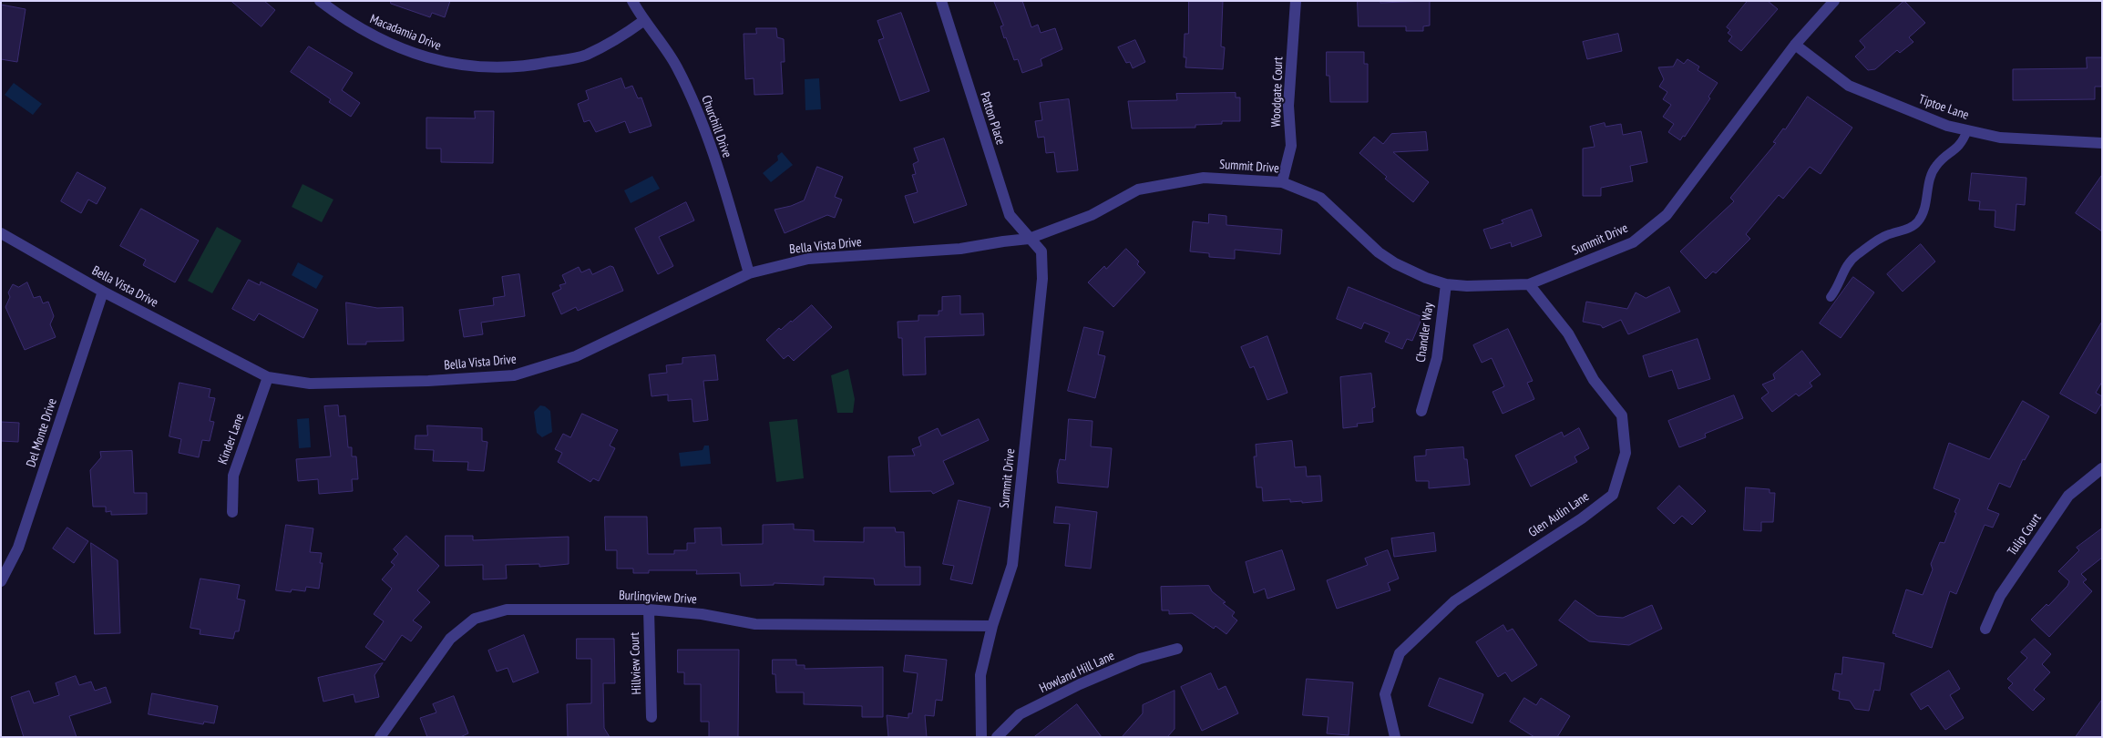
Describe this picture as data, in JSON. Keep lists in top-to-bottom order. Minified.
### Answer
{"streets":{"street":["Macadamia Drive","Woodgate Court","Tiptoe Lane","Patton Place","Churchill Drive","Summit Drive","Bella Vista Drive","Chandler Way","Del Monte Drive","Kinder Lane","Glen Aulin Lane","Tulip Court","Burlingview Drive","Hillview Court","Howland Hill Lane"]},"crossings":[["Macadamia Drive","Churchill Drive"],["Woodgate Court","Summit Drive"],["Tiptoe Lane","Summit Drive"],["Patton Place","Summit Drive"],["Patton Place","Bella Vista Drive"],["Churchill Drive","Bella Vista Drive"],["Summit Drive","Bella Vista Drive"],["Summit Drive","Chandler Way"],["Summit Drive","Glen Aulin Lane"],["Summit Drive","Burlingview Drive"],["Bella Vista Drive","Del Monte Drive"],["Bella Vista Drive","Kinder Lane"],["Burlingview Drive","Hillview Court"]]}
